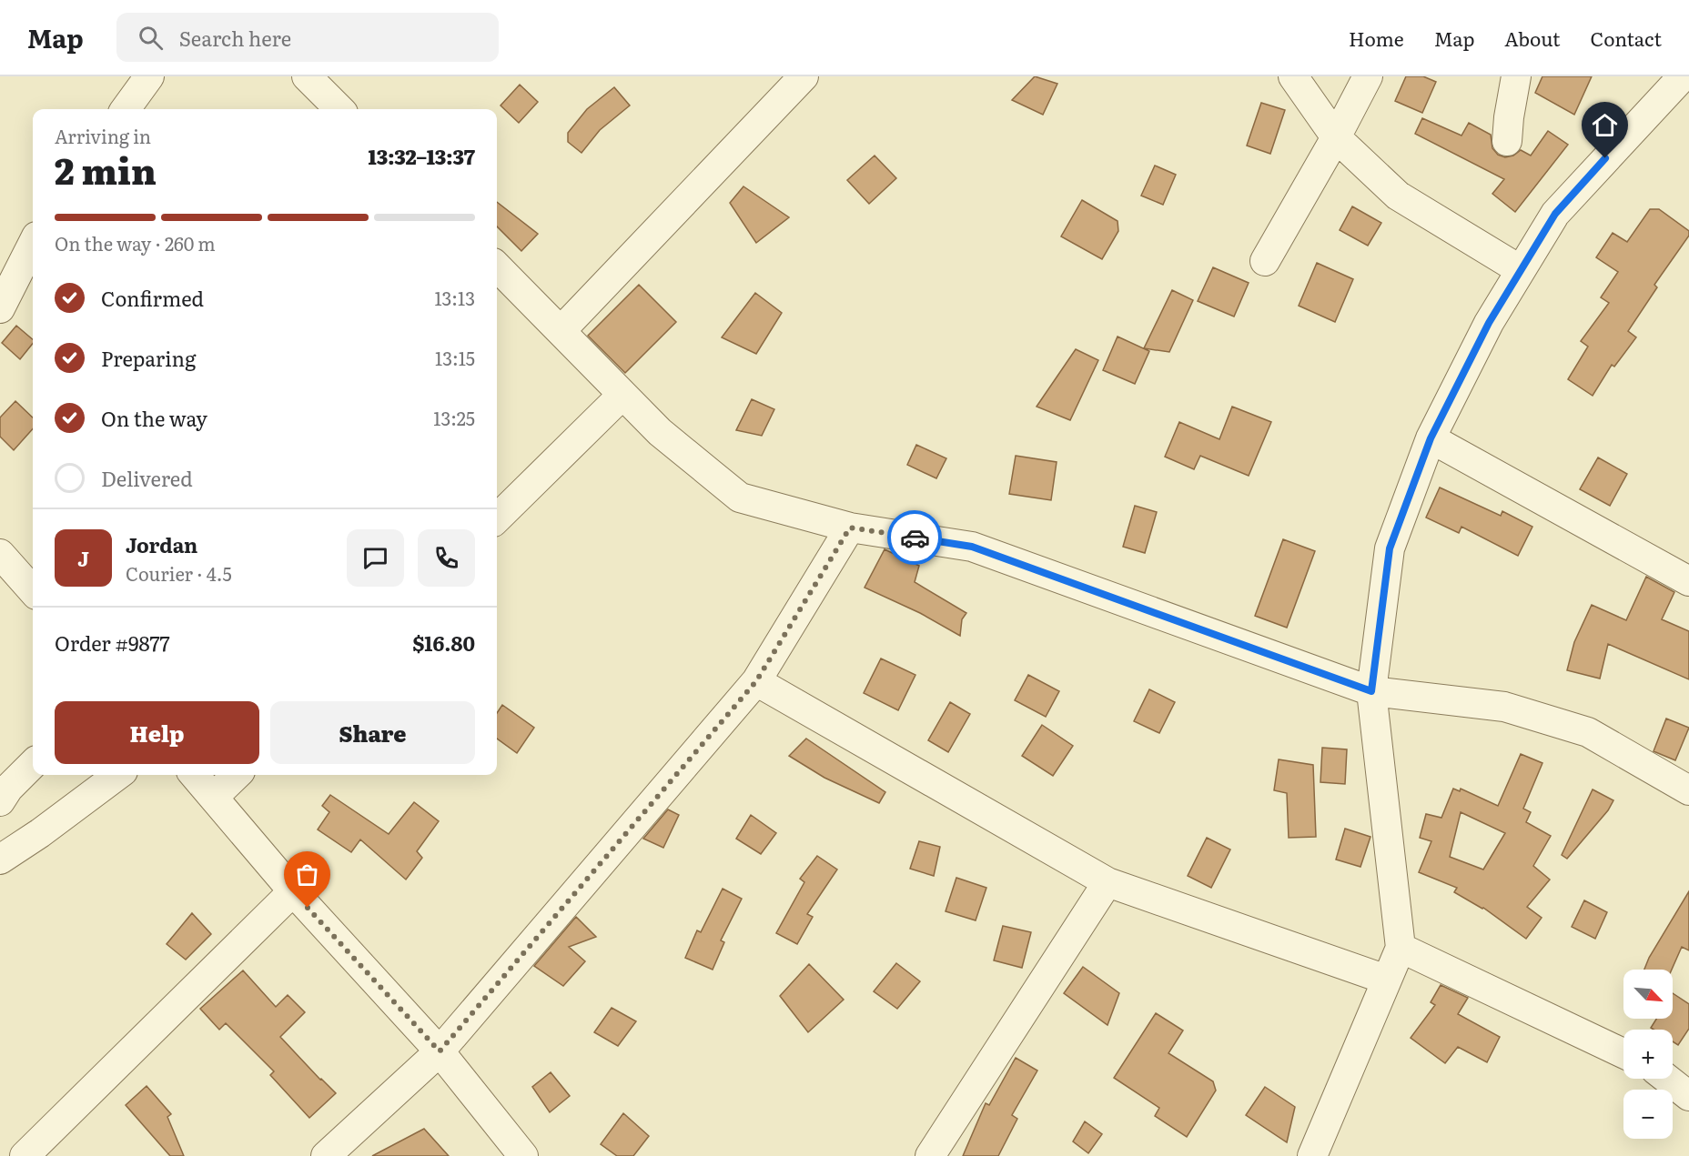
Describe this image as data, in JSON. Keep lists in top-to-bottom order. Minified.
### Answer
{"north":"bottom right","page":{"header":"Map","search":"Search here","nav":["Home","Map","About","Contact"],"heading":["2 min","Arriving in","13:32–13:37"],"panel":["Jordan","Courier · 4.5","Order #9877","$16.80"],"bar":"On the way · 260 m","list":[["Confirmed","13:13"],["Preparing","13:15"],["On the way","13:25"],"Delivered"],"round":"J","buttons":["Help","Share"],"map_buttons":["+","−"]}}
